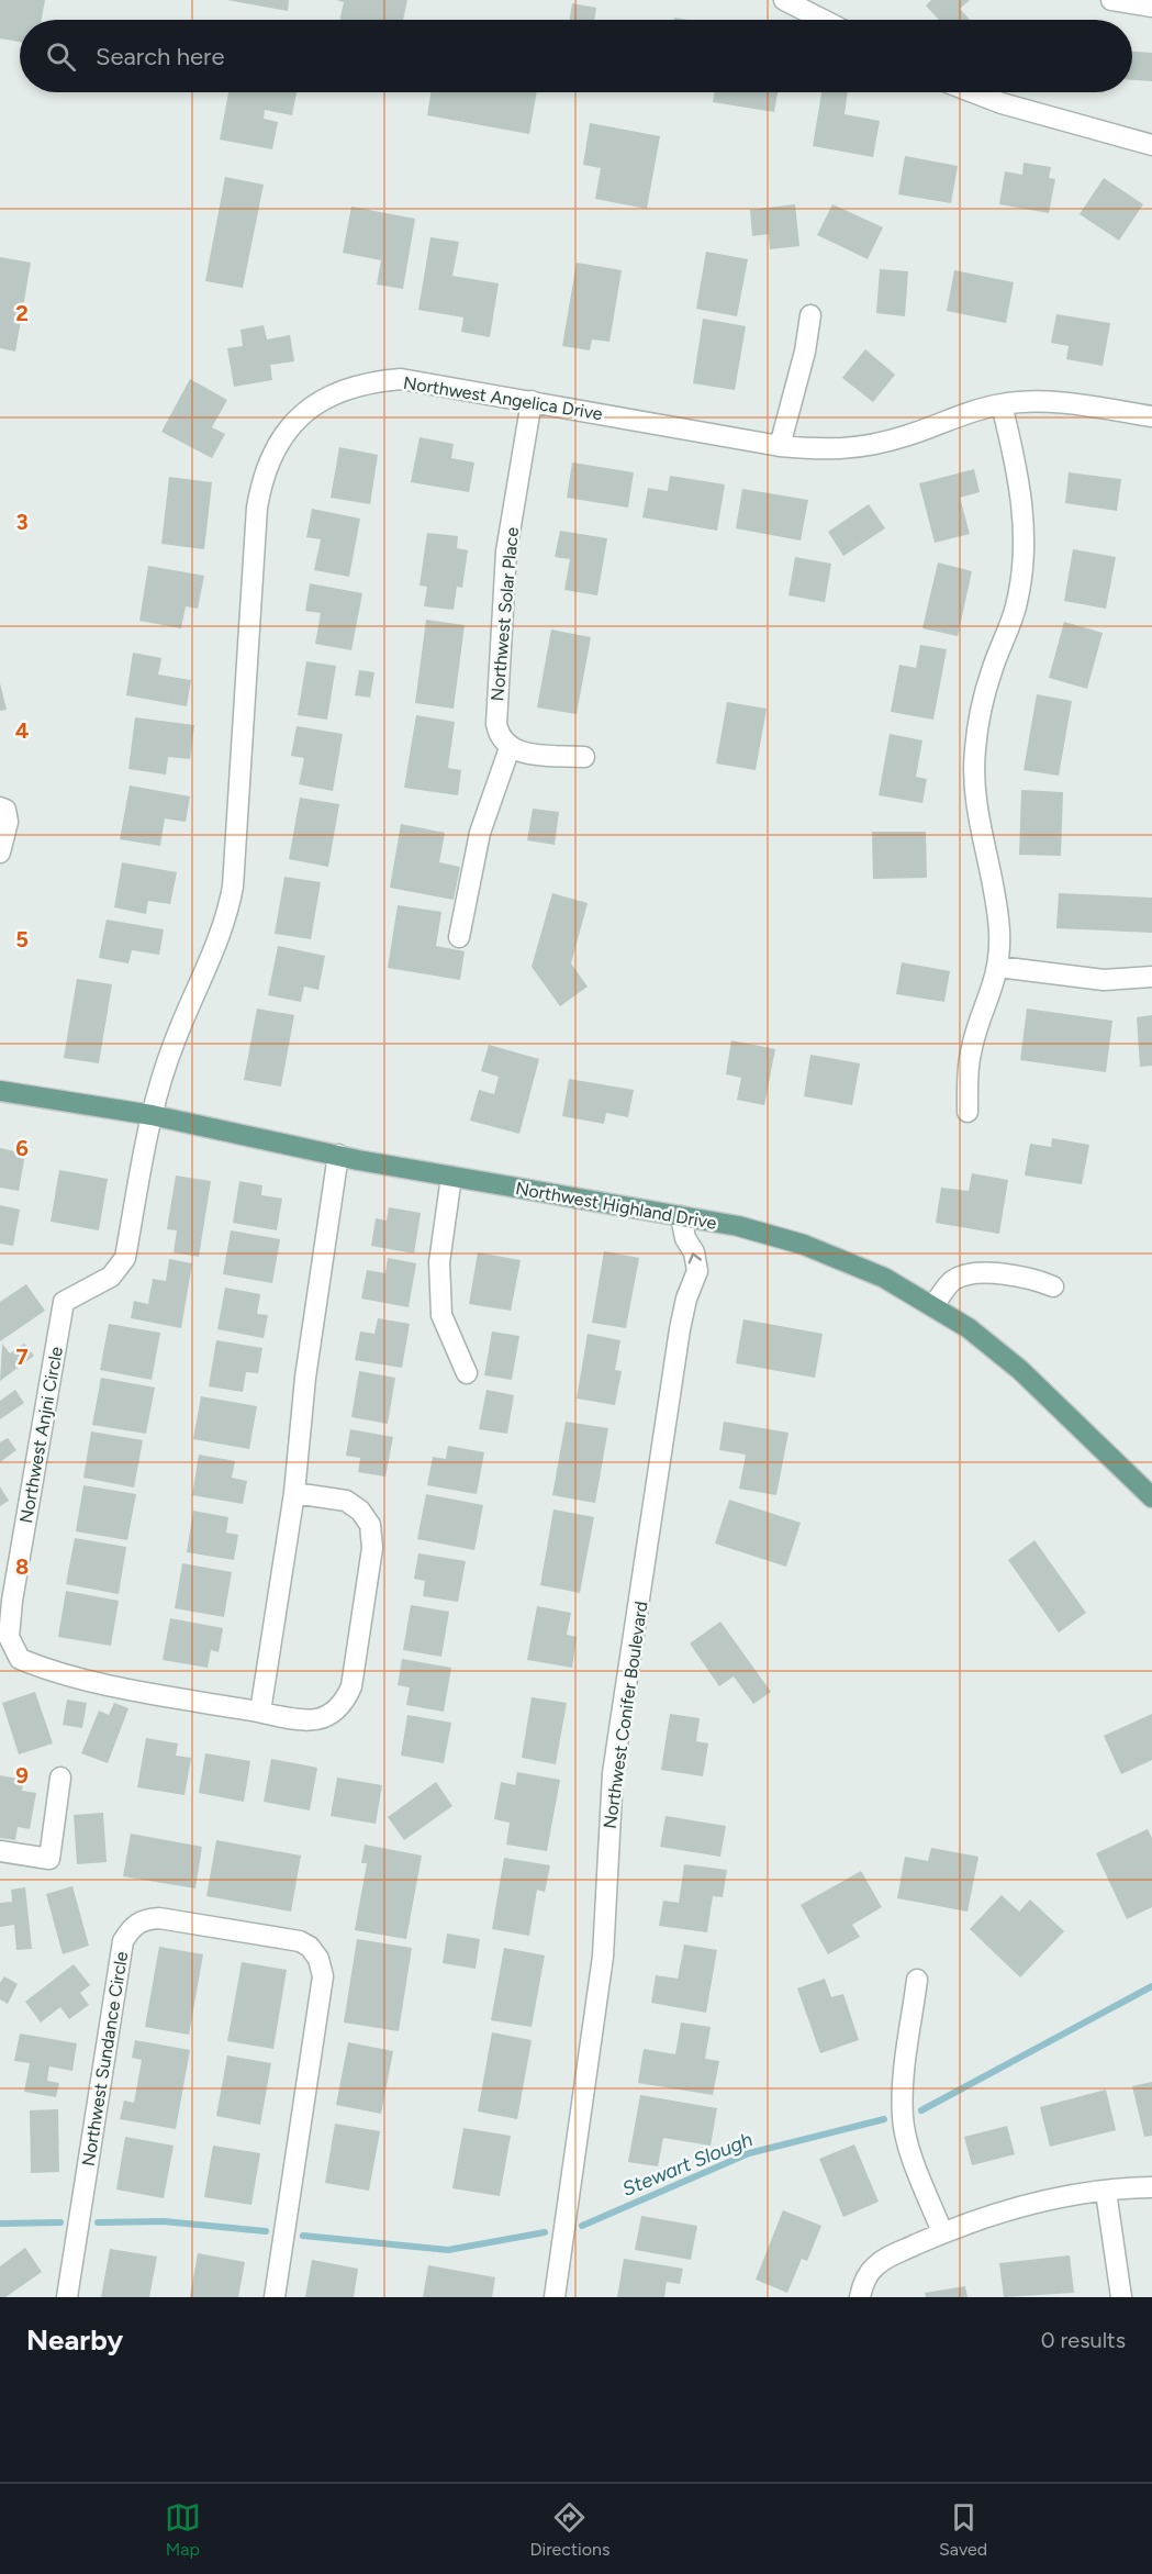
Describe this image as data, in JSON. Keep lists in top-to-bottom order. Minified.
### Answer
{"streets":{"main road":["Northwest Highland Drive"],"street":["Northwest Angelica Drive","Northwest Solar Place","Northwest Anjni Circle","Northwest Conifer Boulevard","Northwest Sundance Circle"]},"crossings":[["Northwest Angelica Drive","Northwest Solar Place"],["Northwest Angelica Drive","Northwest Highland Drive"],["Northwest Angelica Drive","Northwest Anjni Circle"],["Northwest Highland Drive","Northwest Anjni Circle"],["Northwest Highland Drive","Northwest Conifer Boulevard"]],"one_way":["Northwest Conifer Boulevard"],"water":["Stewart Slough"],"page":{"search":"Search here","heading":["Nearby","0 results"],"nav":["Map","Directions","Saved"]},"grid":{"rows":["2","3","4","5","6","7","8","9"]}}
